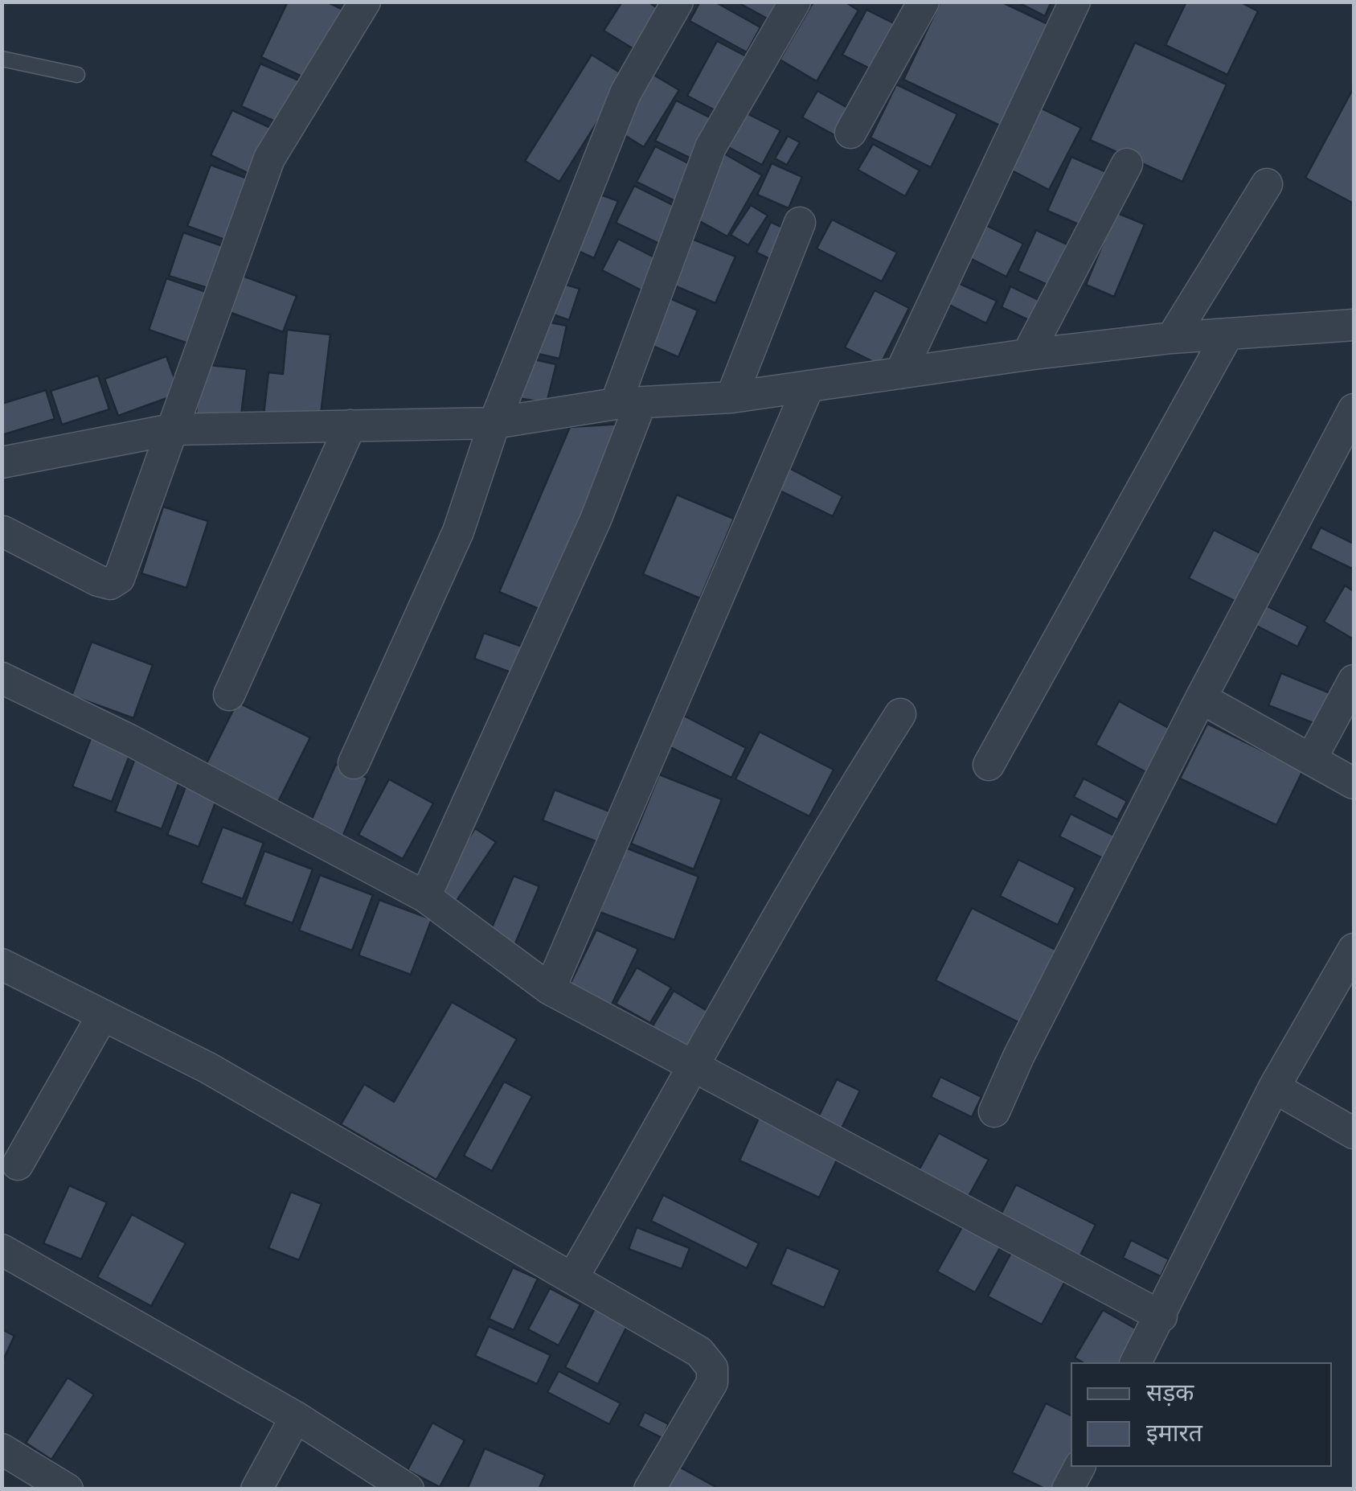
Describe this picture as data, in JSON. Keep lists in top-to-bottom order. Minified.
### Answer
{"legend":["सड़क","इमारत"]}
